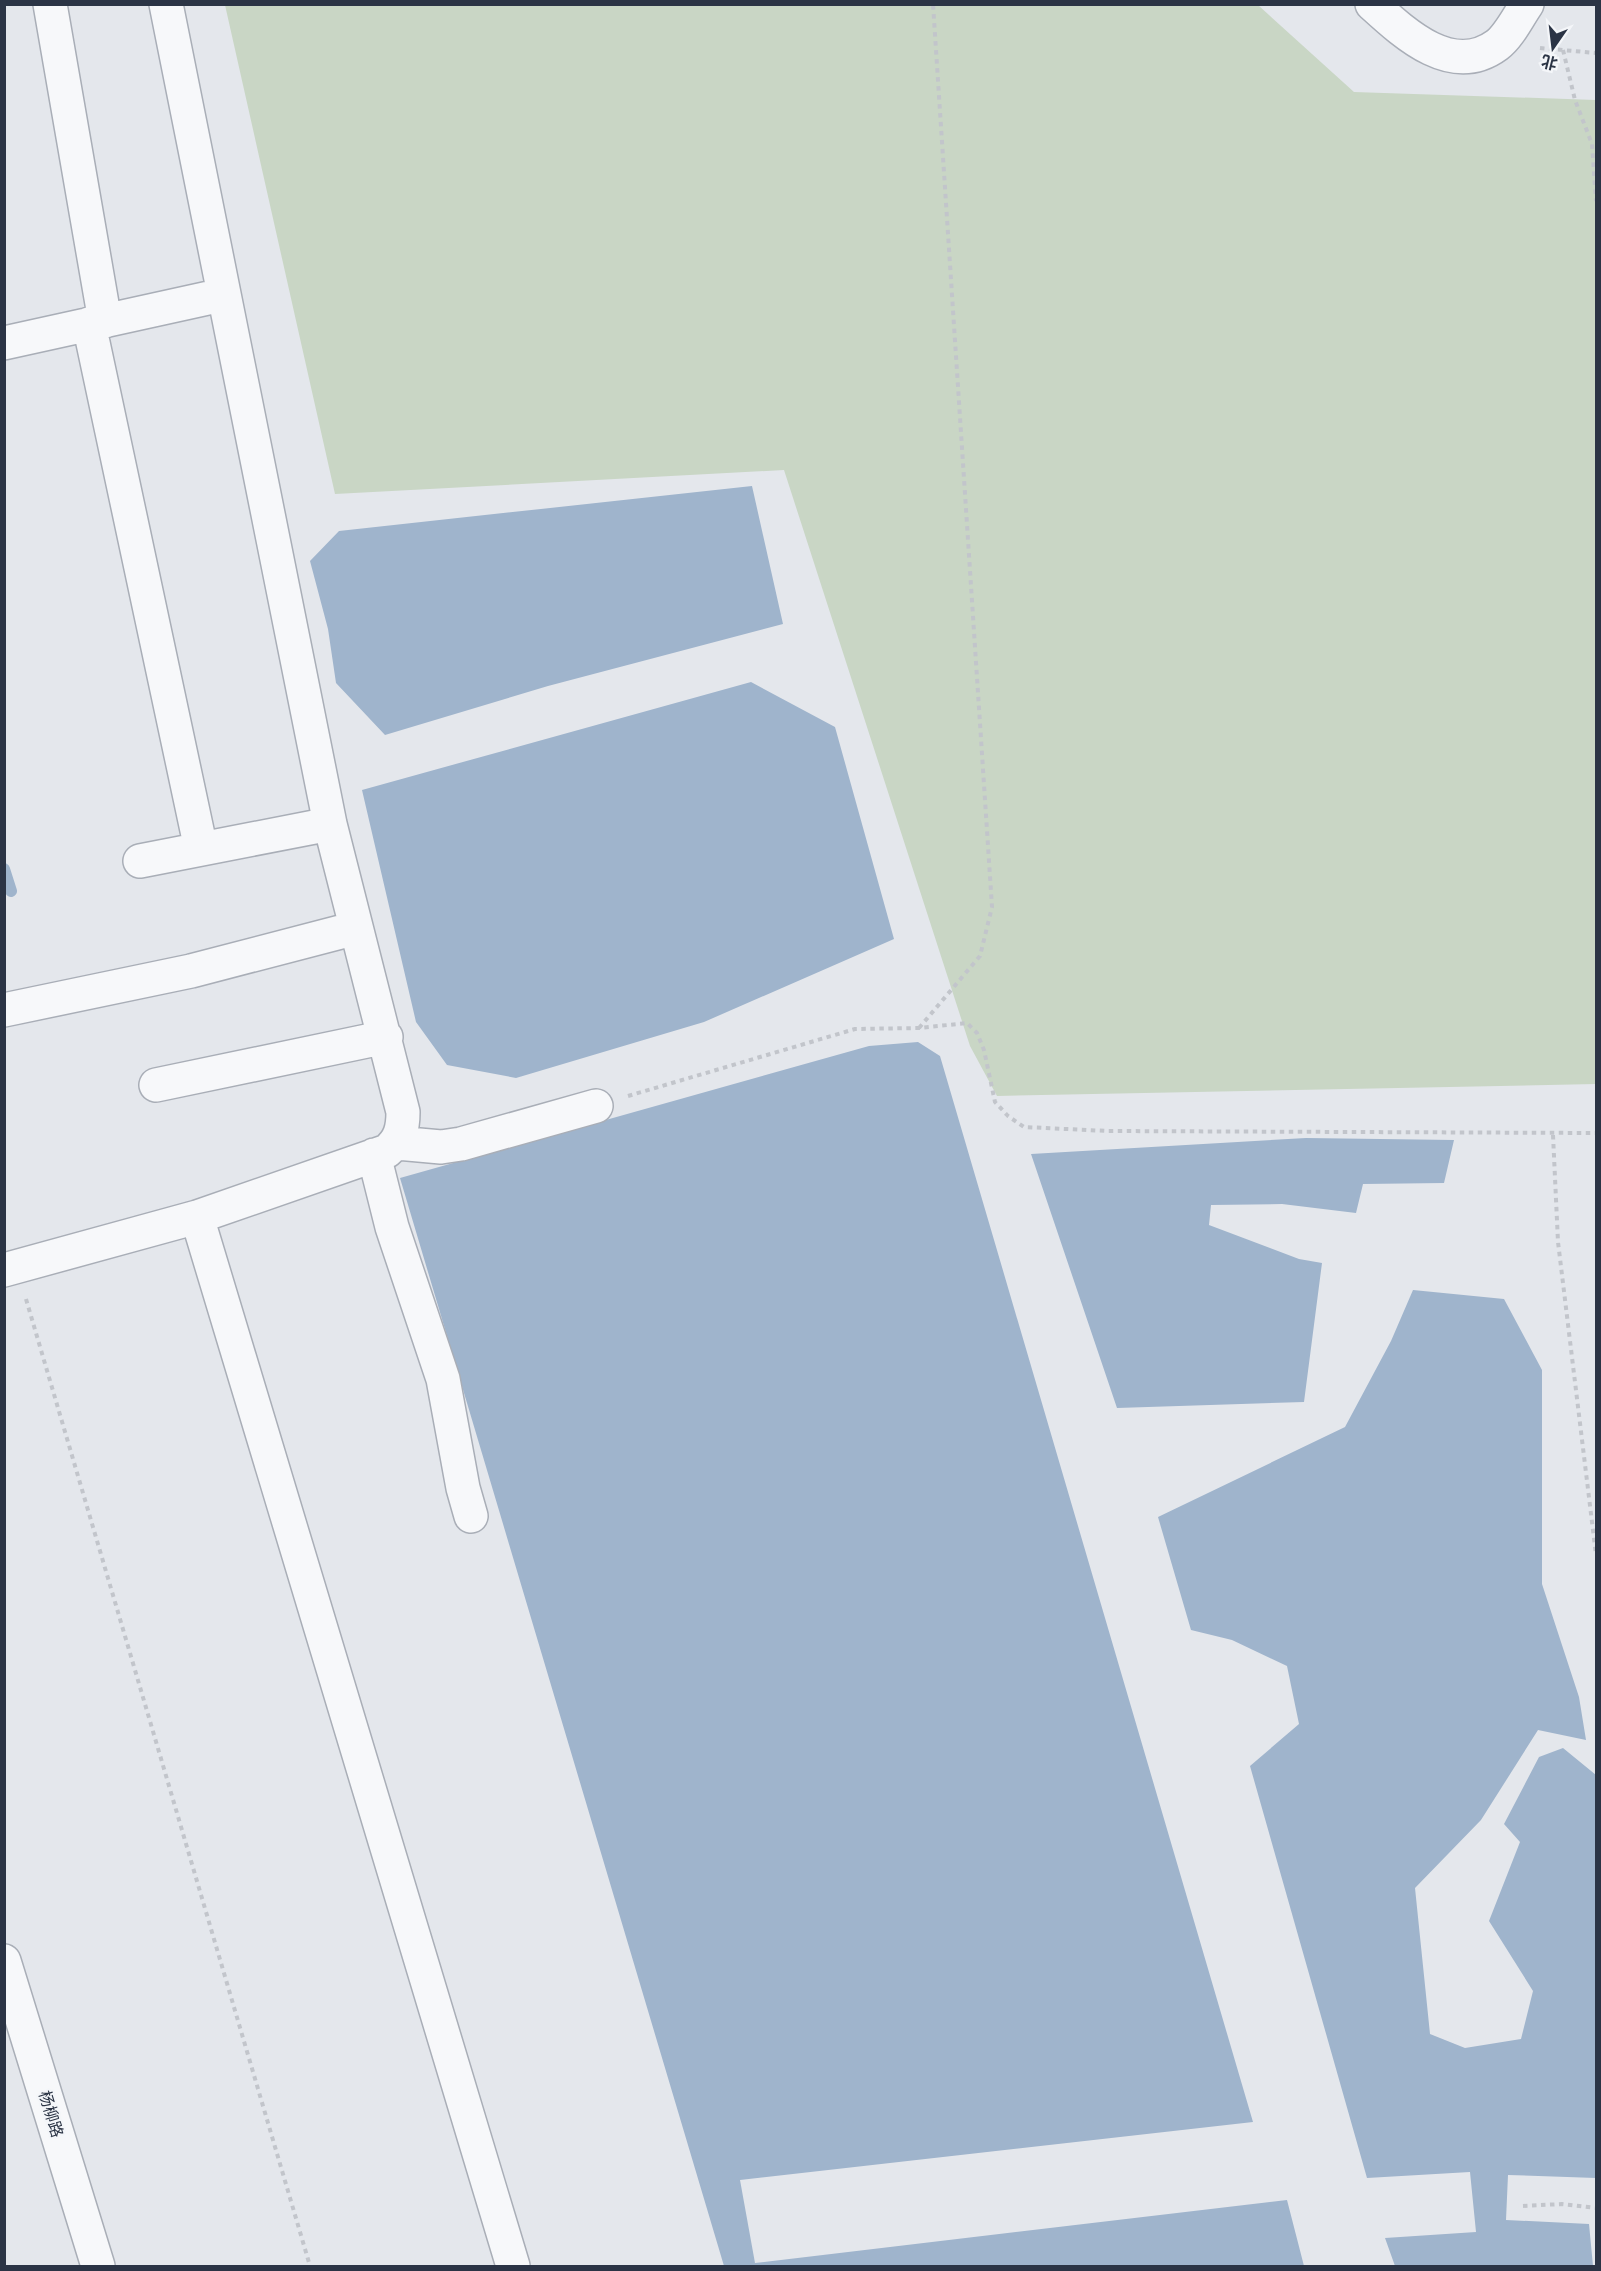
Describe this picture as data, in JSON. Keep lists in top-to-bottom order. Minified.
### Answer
{"streets":{"street":["杨柳路"]},"north":"bottom"}
